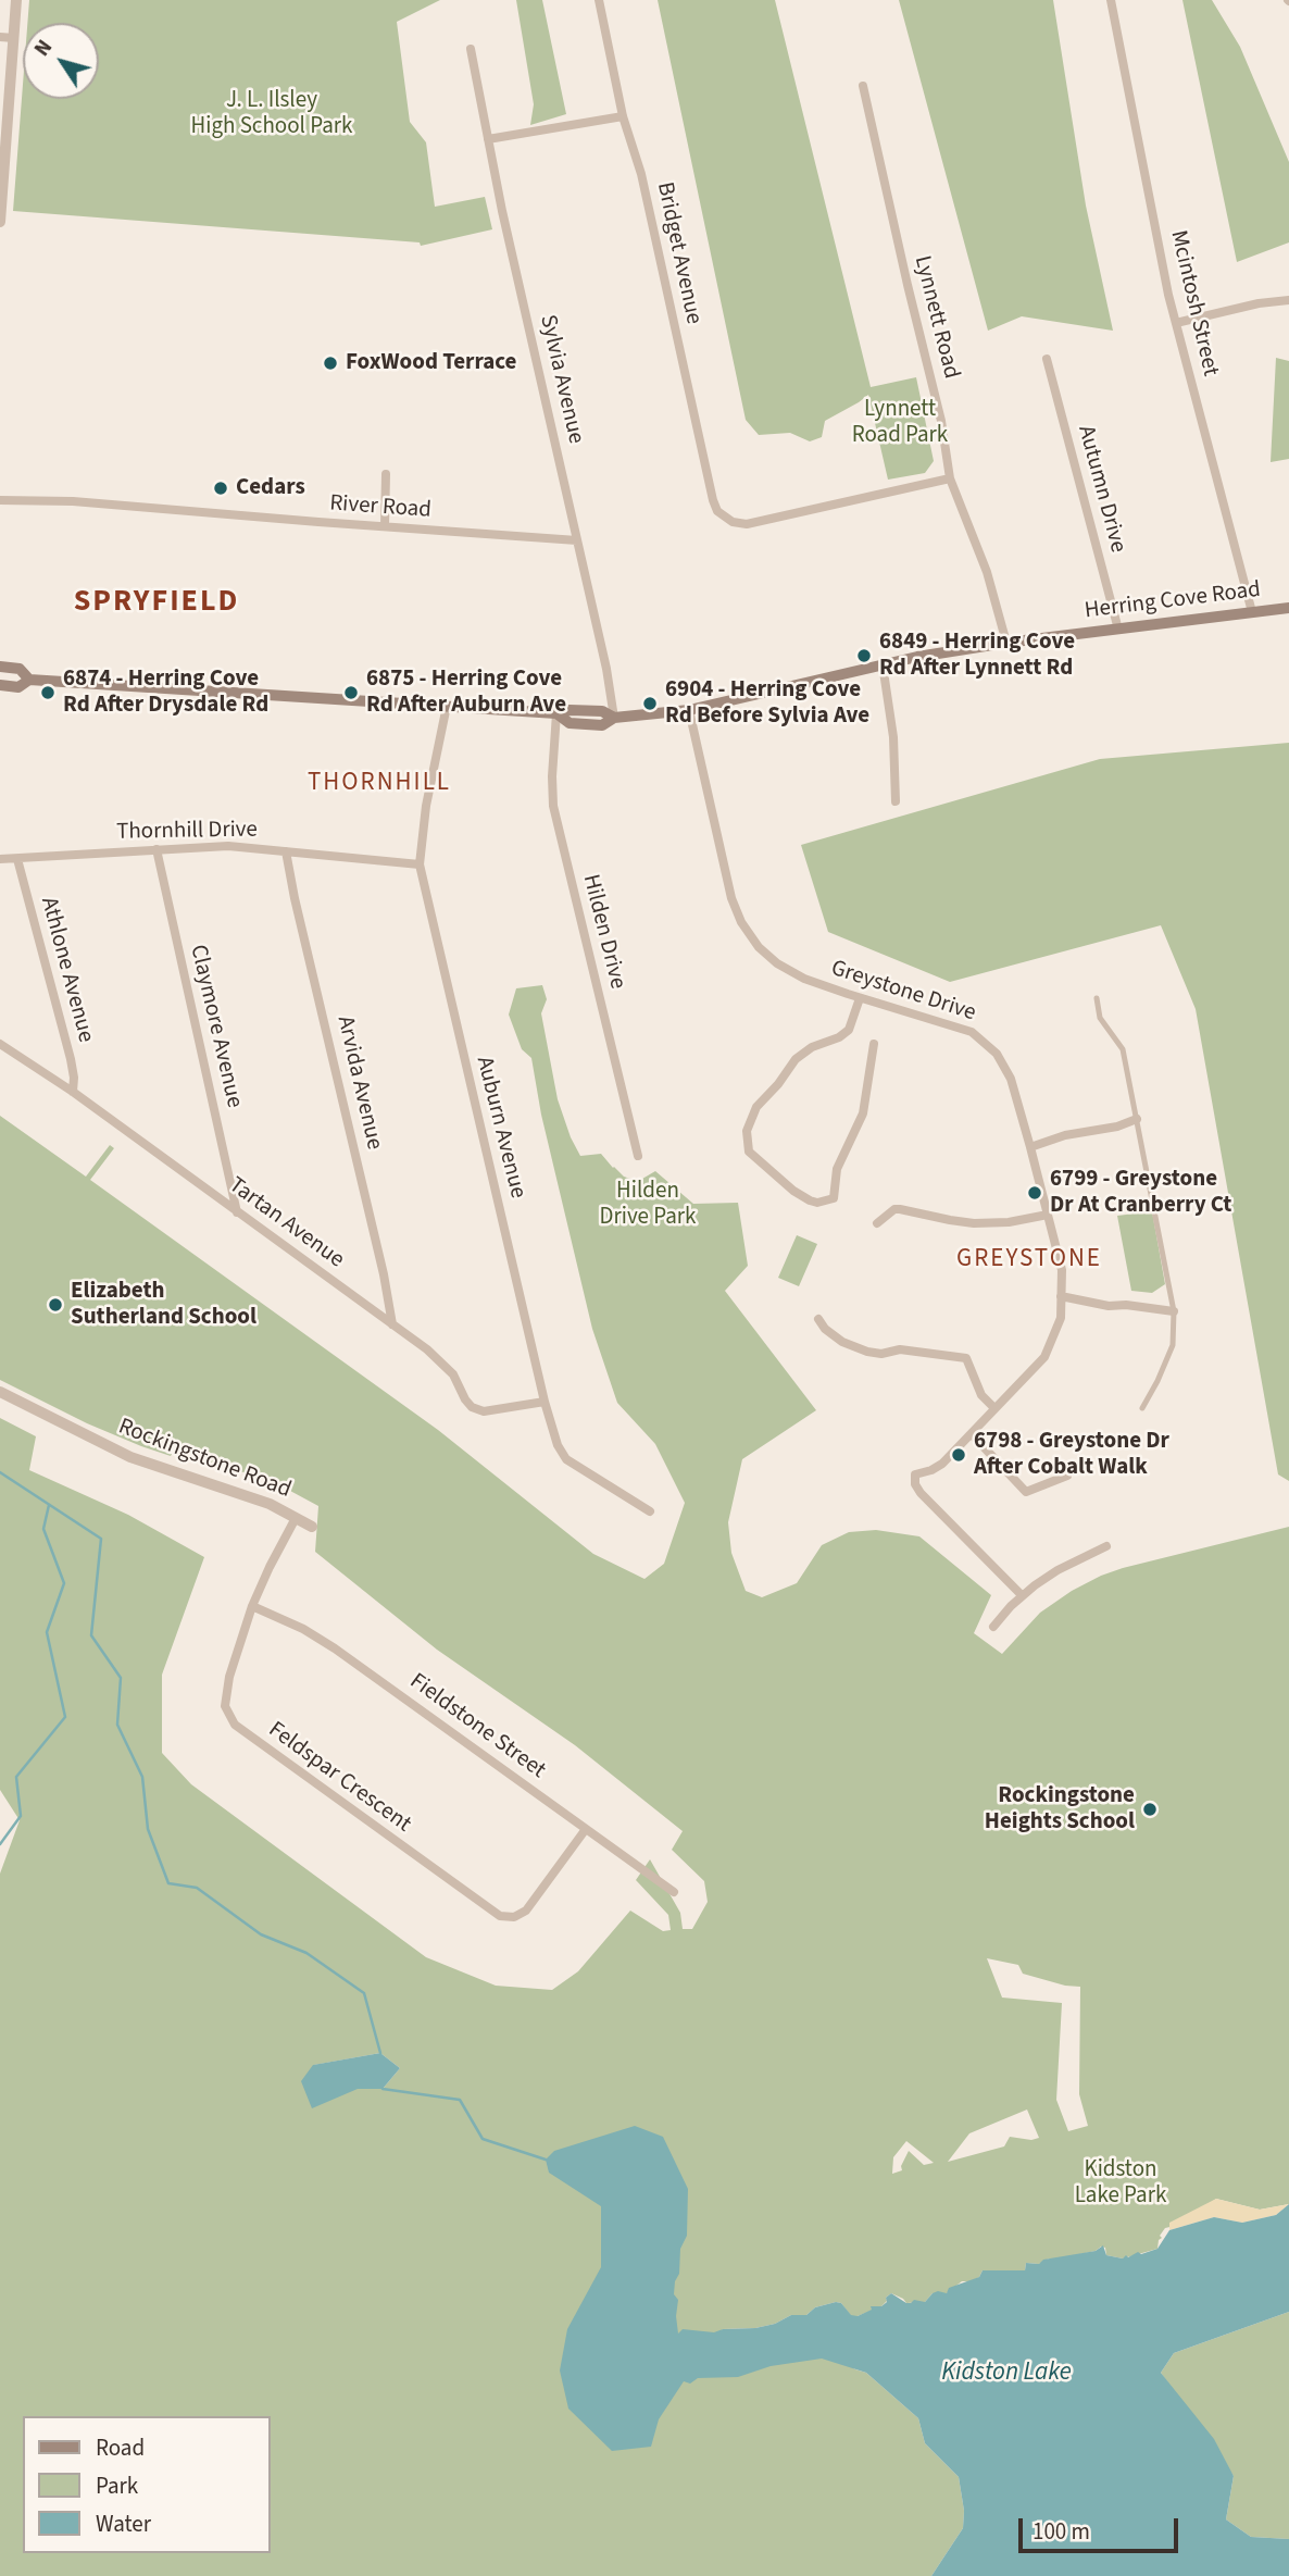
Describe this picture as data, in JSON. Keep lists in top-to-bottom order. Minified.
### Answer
{"streets":{"main road":["Herring Cove Road"],"street":["Bridget Avenue","Mcintosh Street","Lynnett Road","Sylvia Avenue","Autumn Drive","River Road","Thornhill Drive","Hilden Drive","Athlone Avenue","Greystone Drive","Claymore Avenue","Arvida Avenue","Auburn Avenue","Tartan Avenue","Rockingstone Road","Fieldstone Street","Feldspar Crescent"]},"crossings":[["Bridget Avenue","Lynnett Road"],["Mcintosh Street","Herring Cove Road"],["Lynnett Road","Herring Cove Road"],["Sylvia Avenue","River Road"],["Sylvia Avenue","Herring Cove Road"],["Autumn Drive","Herring Cove Road"],["Herring Cove Road","Hilden Drive"],["Herring Cove Road","Greystone Drive"],["Herring Cove Road","Auburn Avenue"],["Thornhill Drive","Athlone Avenue"],["Thornhill Drive","Claymore Avenue"],["Thornhill Drive","Arvida Avenue"],["Thornhill Drive","Auburn Avenue"],["Athlone Avenue","Tartan Avenue"],["Claymore Avenue","Tartan Avenue"],["Arvida Avenue","Tartan Avenue"],["Auburn Avenue","Tartan Avenue"],["Rockingstone Road","Feldspar Crescent"],["Fieldstone Street","Feldspar Crescent"]],"districts":["SPRYFIELD","THORNHILL","GREYSTONE"],"water":["Kidston Lake"],"parks":["J. L. Ilsley High School Park","Lynnett Road Park","Hilden Drive Park","Kidston Lake Park"],"places":["FoxWood Terrace","Cedars","6849 - Herring Cove Rd After Lynnett Rd","6874 - Herring Cove Rd After Drysdale Rd","6875 - Herring Cove Rd After Auburn Ave","6904 - Herring Cove Rd Before Sylvia Ave","6799 - Greystone Dr At Cranberry Ct","Elizabeth Sutherland School","6798 - Greystone Dr After Cobalt Walk","Rockingstone Heights School"],"legend":["Road","Park","Water"],"scale_bar":"100 m","north":"top left"}
